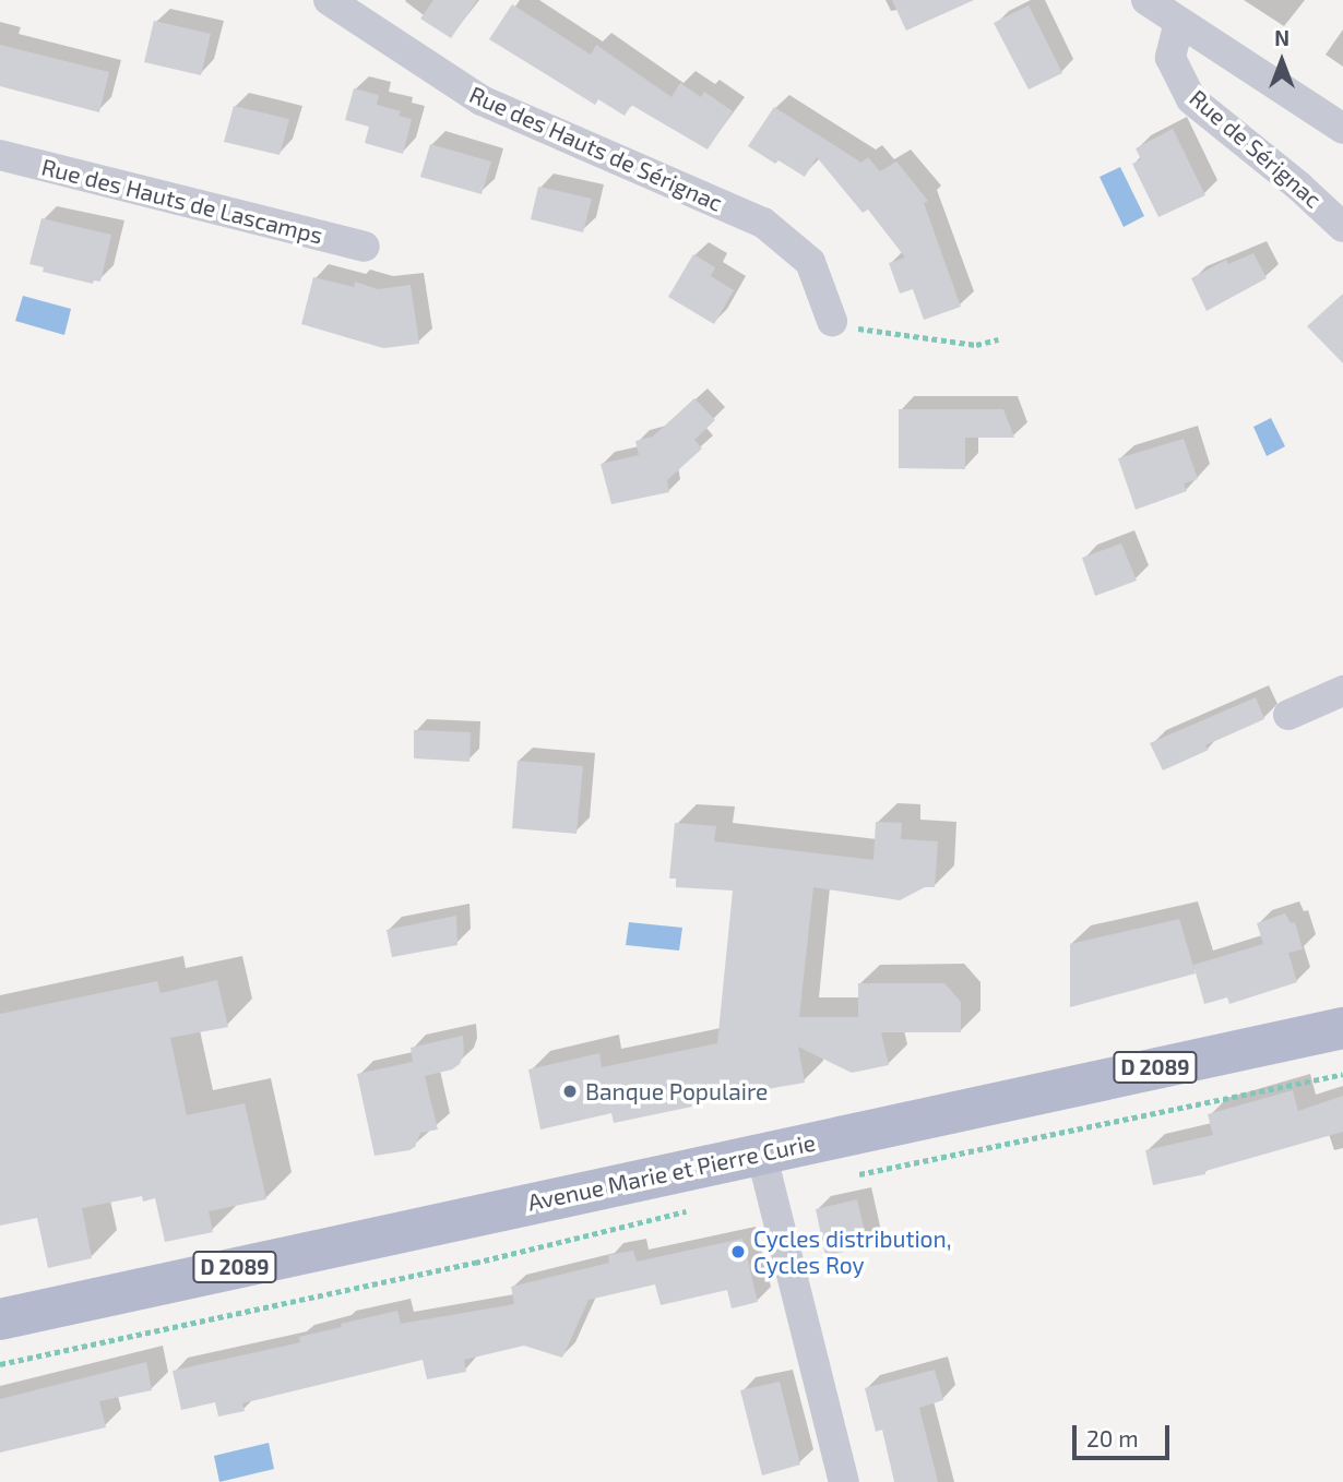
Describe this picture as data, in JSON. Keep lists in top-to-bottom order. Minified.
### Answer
{"streets":{"main road":["D 2089","Avenue Marie et Pierre Curie"],"street":["Rue des Hauts de Sérignac","Rue de Sérignac","Rue des Hauts de Lascamps"]},"places":["Banque Populaire","Cycles distribution, Cycles Roy"],"scale_bar":"20 m","north":"top"}
